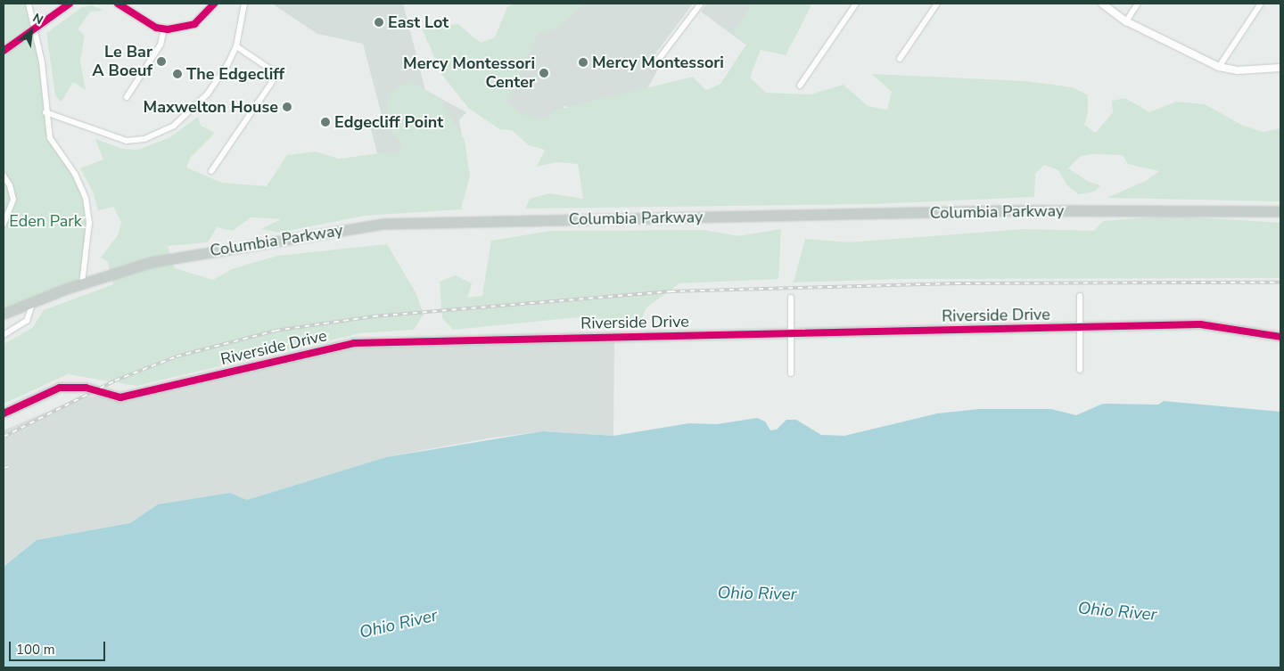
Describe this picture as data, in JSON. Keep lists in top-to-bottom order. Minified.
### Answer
{"streets":{"highway":["Columbia Parkway"],"main road":["Riverside Drive"]},"water":["Ohio River"],"parks":["Eden Park"],"places":["East Lot","Le Bar A Boeuf","Mercy Montessori","Mercy Montessori Center","The Edgecliff","Maxwelton House","Edgecliff Point"],"scale_bar":"100 m","north":"top right"}
